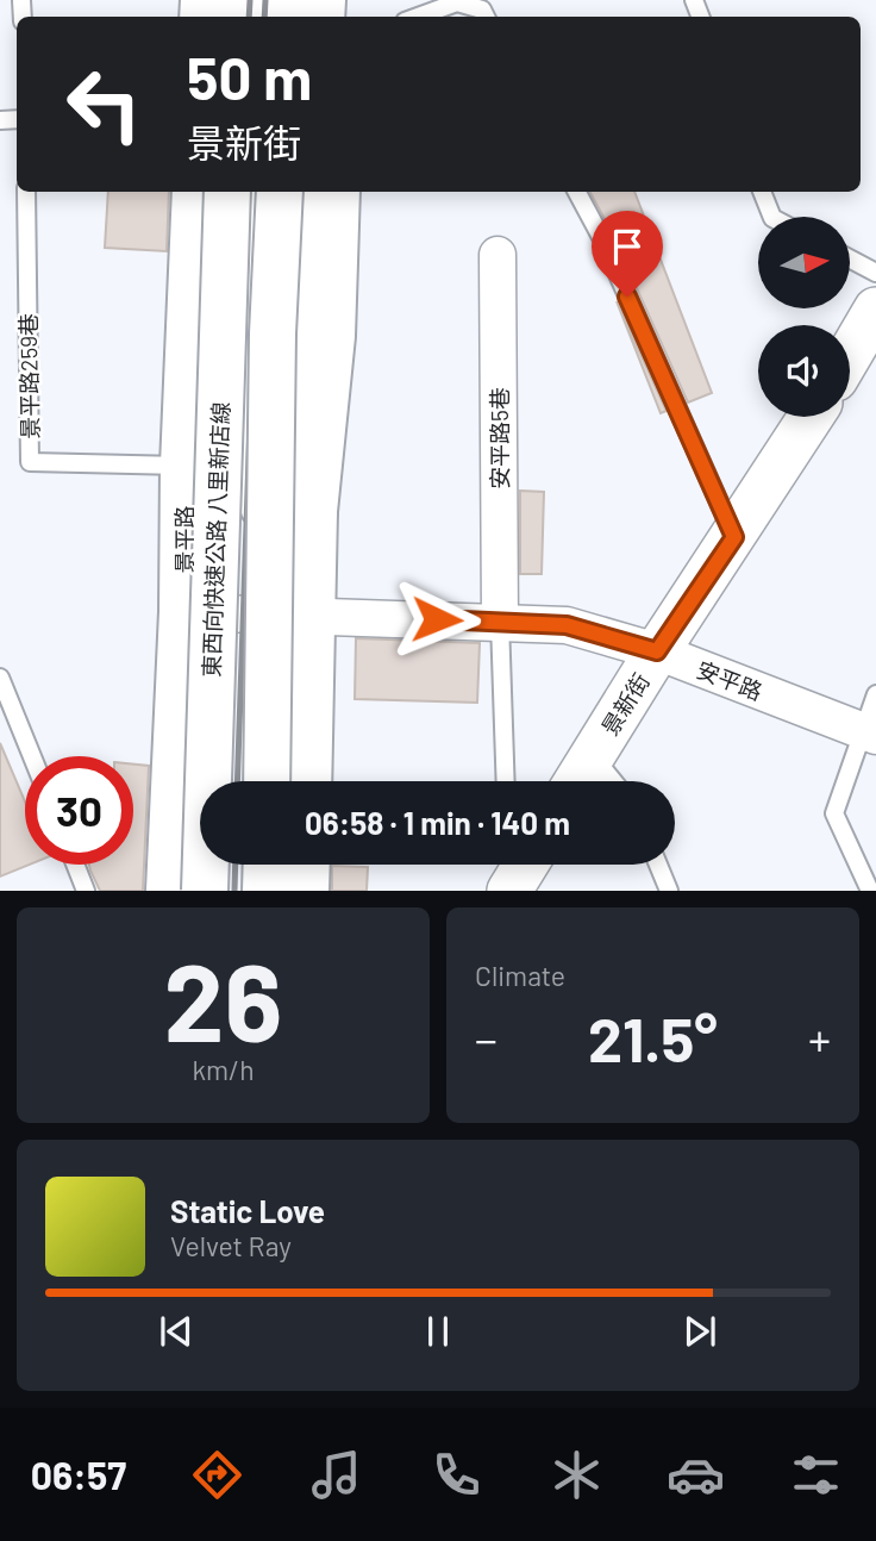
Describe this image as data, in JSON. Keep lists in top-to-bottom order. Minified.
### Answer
{"streets":{"main road":["景平路","東西向快速公路 八里新店線"],"street":["安平路5巷","安平路","景新街"],"lane":["景平路259巷"]},"crossings":[["景平路259巷","景平路"],["安平路5巷","安平路"],["景平路","安平路"],["安平路","景新街"]],"north":"right","page":{"turn":["50 m","景新街"],"limit":"30","trip":"06:58 · 1 min · 140 m","tile":[["26","km/h"],"Climate"],"heat":["−","21.5°","+"],"song":["Static Love","Velvet Ray"],"tabs":"06:57"}}
